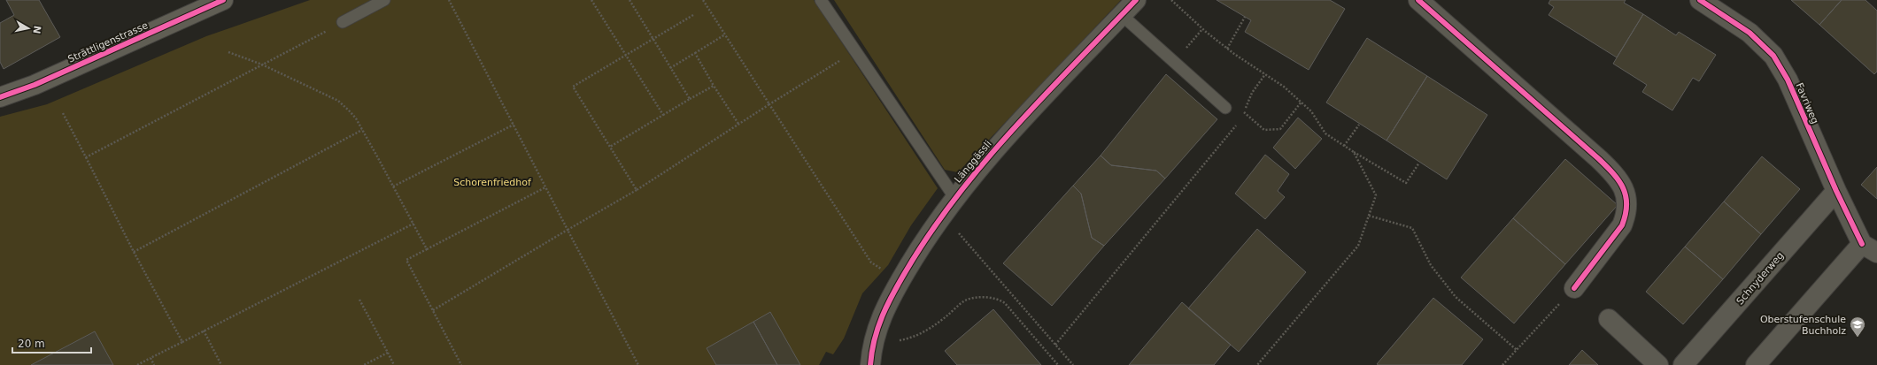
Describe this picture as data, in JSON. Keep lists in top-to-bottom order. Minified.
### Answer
{"streets":{"main road":["Strättligenstrasse"],"street":["Favriweg","Länggässli","Schnyderweg"]},"crossings":[["Favriweg","Schnyderweg"]],"parks":["Schorenfriedhof"],"places":{"school or university":["Oberstufenschule Buchholz"]},"scale_bar":"20 m","north":"right"}
